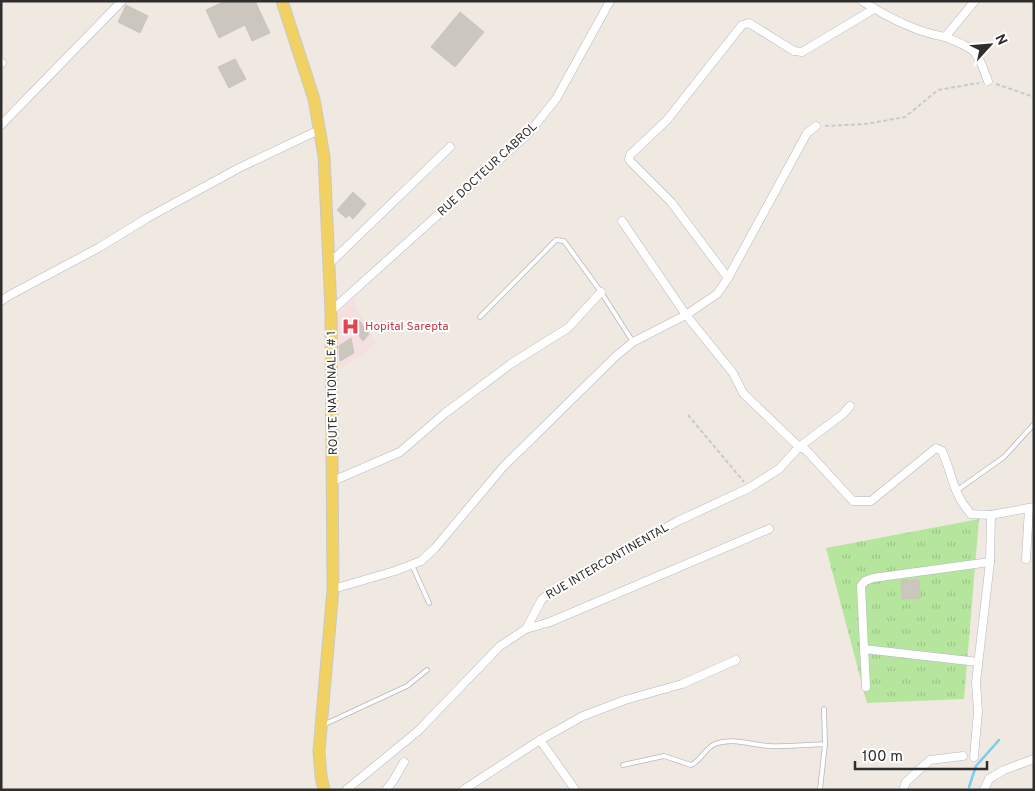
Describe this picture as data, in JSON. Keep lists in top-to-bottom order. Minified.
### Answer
{"streets":{"main road":["ROUTE NATIONALE # 1"],"street":["RUE DOCTEUR CABROL","RUE INTERCONTINENTAL"]},"crossings":[["RUE DOCTEUR CABROL","ROUTE NATIONALE # 1"]],"places":{"hospital":["Hopital Sarepta"]},"scale_bar":"100 m","north":"top right"}
